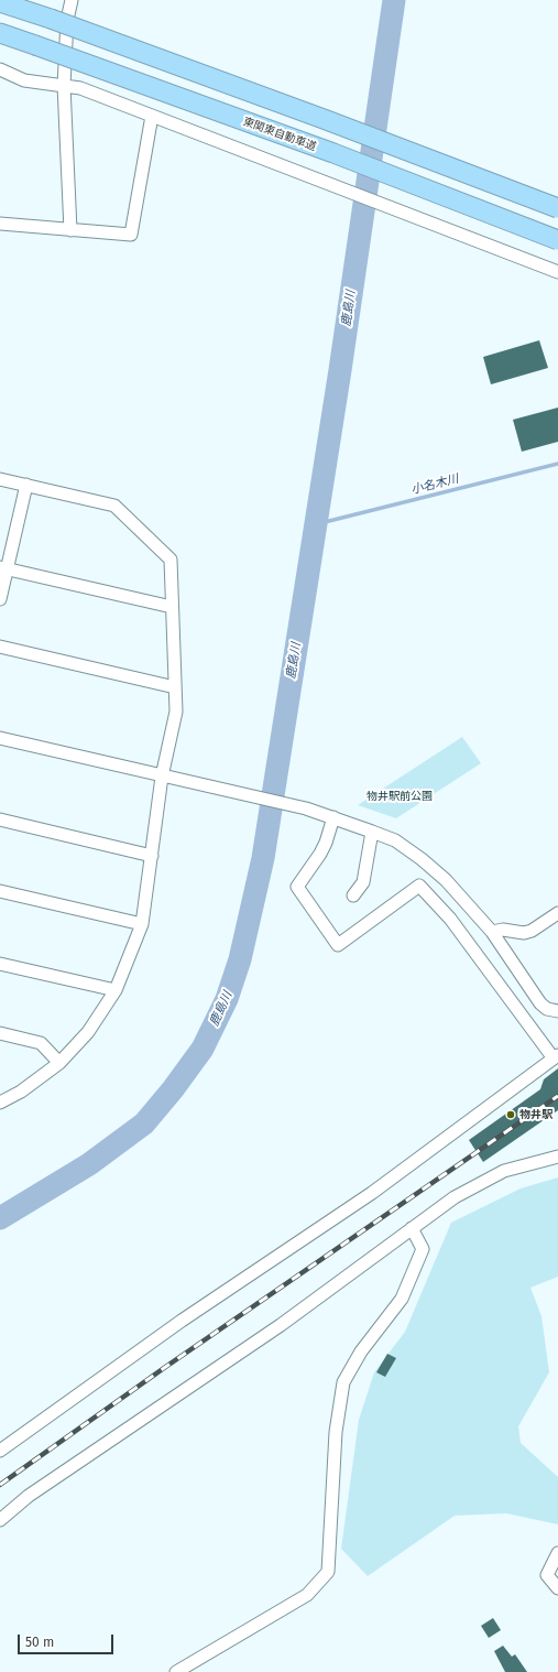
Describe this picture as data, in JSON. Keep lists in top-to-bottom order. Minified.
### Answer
{"streets":{"highway":["東関東自動車道"]},"water":["鹿島川","小名木川"],"parks":["物井駅前公園"],"places":["物井駅"],"scale_bar":"50 m"}
